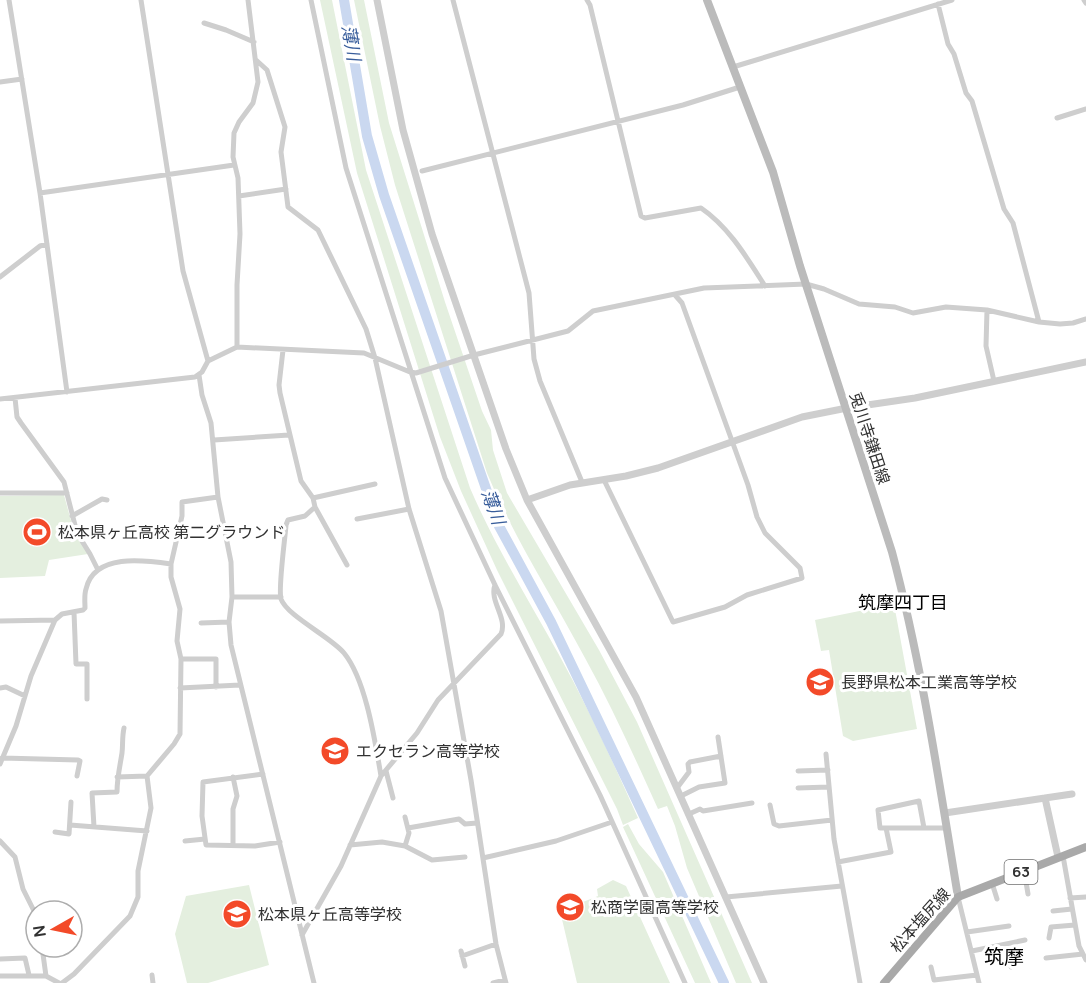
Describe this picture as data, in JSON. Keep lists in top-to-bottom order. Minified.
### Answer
{"streets":{"main road":["兎川寺鎌田線","63","松本塩尻線"]},"crossings":[["兎川寺鎌田線","松本塩尻線"]],"districts":["筑摩四丁目","筑摩"],"water":["薄川"],"places":{"sports":["松本県ヶ丘高校 第二グラウンド"],"school or university":["長野県松本工業高等学校","エクセラン高等学校","松商学園高等学校","松本県ヶ丘高等学校"]},"north":"left"}
